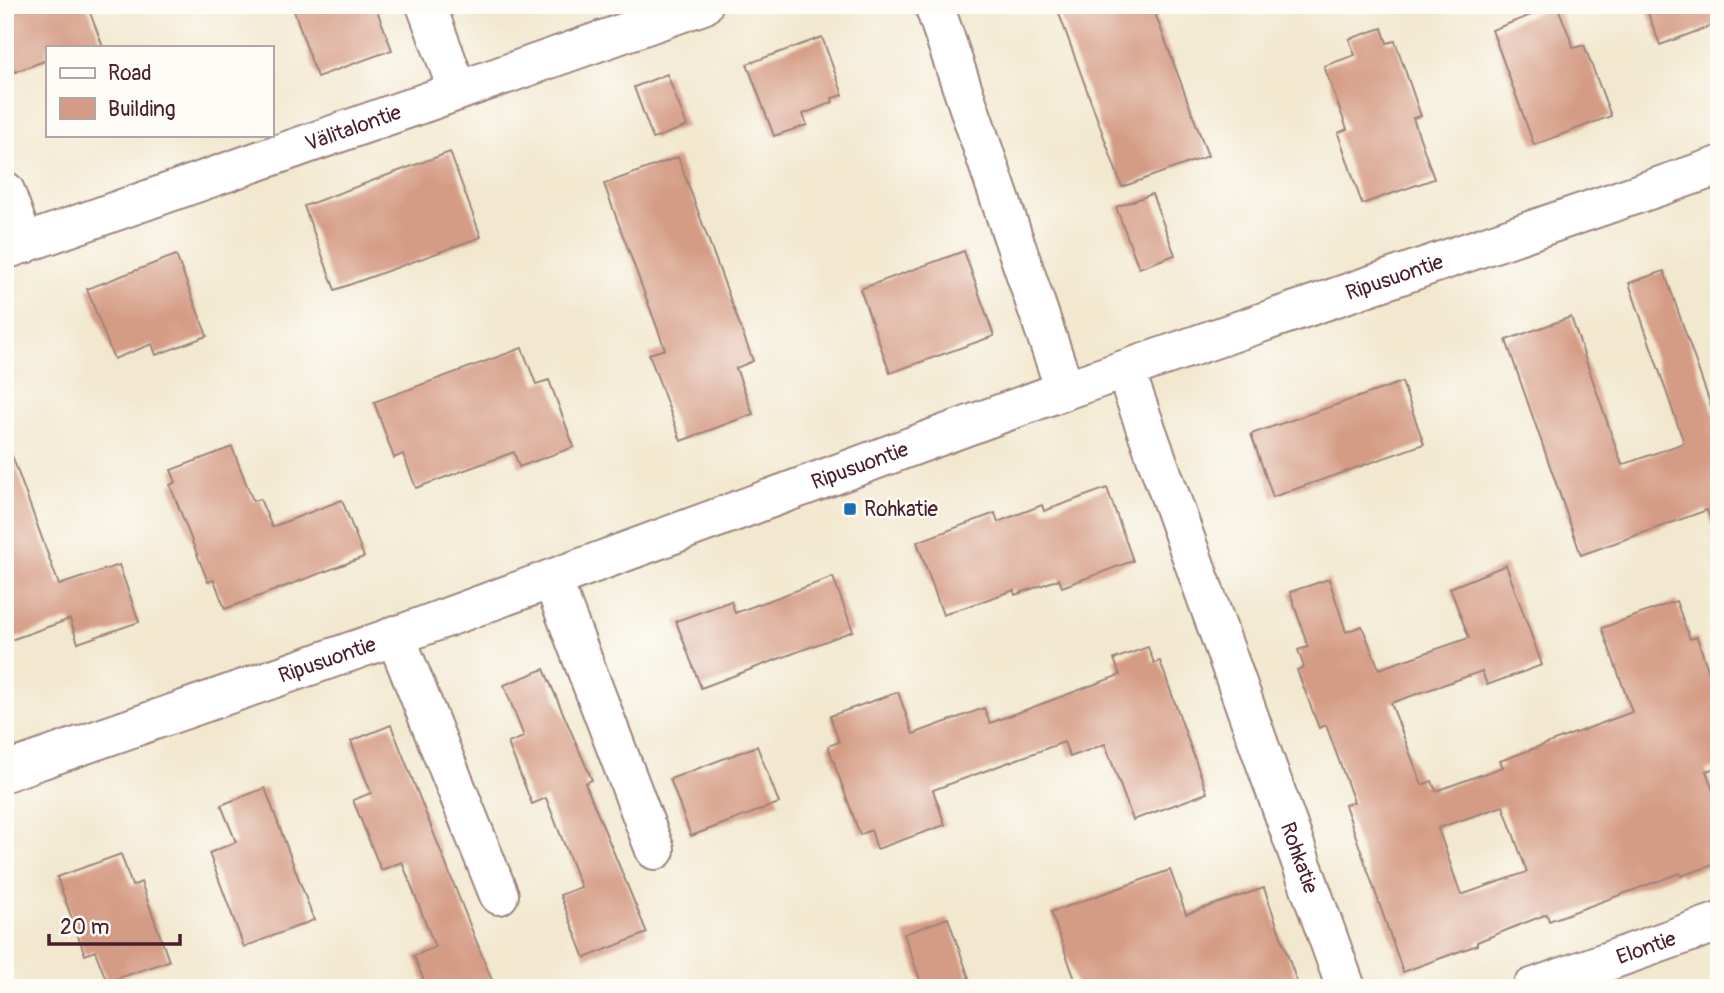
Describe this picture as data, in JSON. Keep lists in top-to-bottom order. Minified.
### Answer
{"streets":{"street":["Välitalontie","Ripusuontie","Rohkatie","Elontie"]},"crossings":[["Ripusuontie","Rohkatie"]],"places":{"transit":["Rohkatie"]},"legend":["Road","Building"],"scale_bar":"20 m"}
